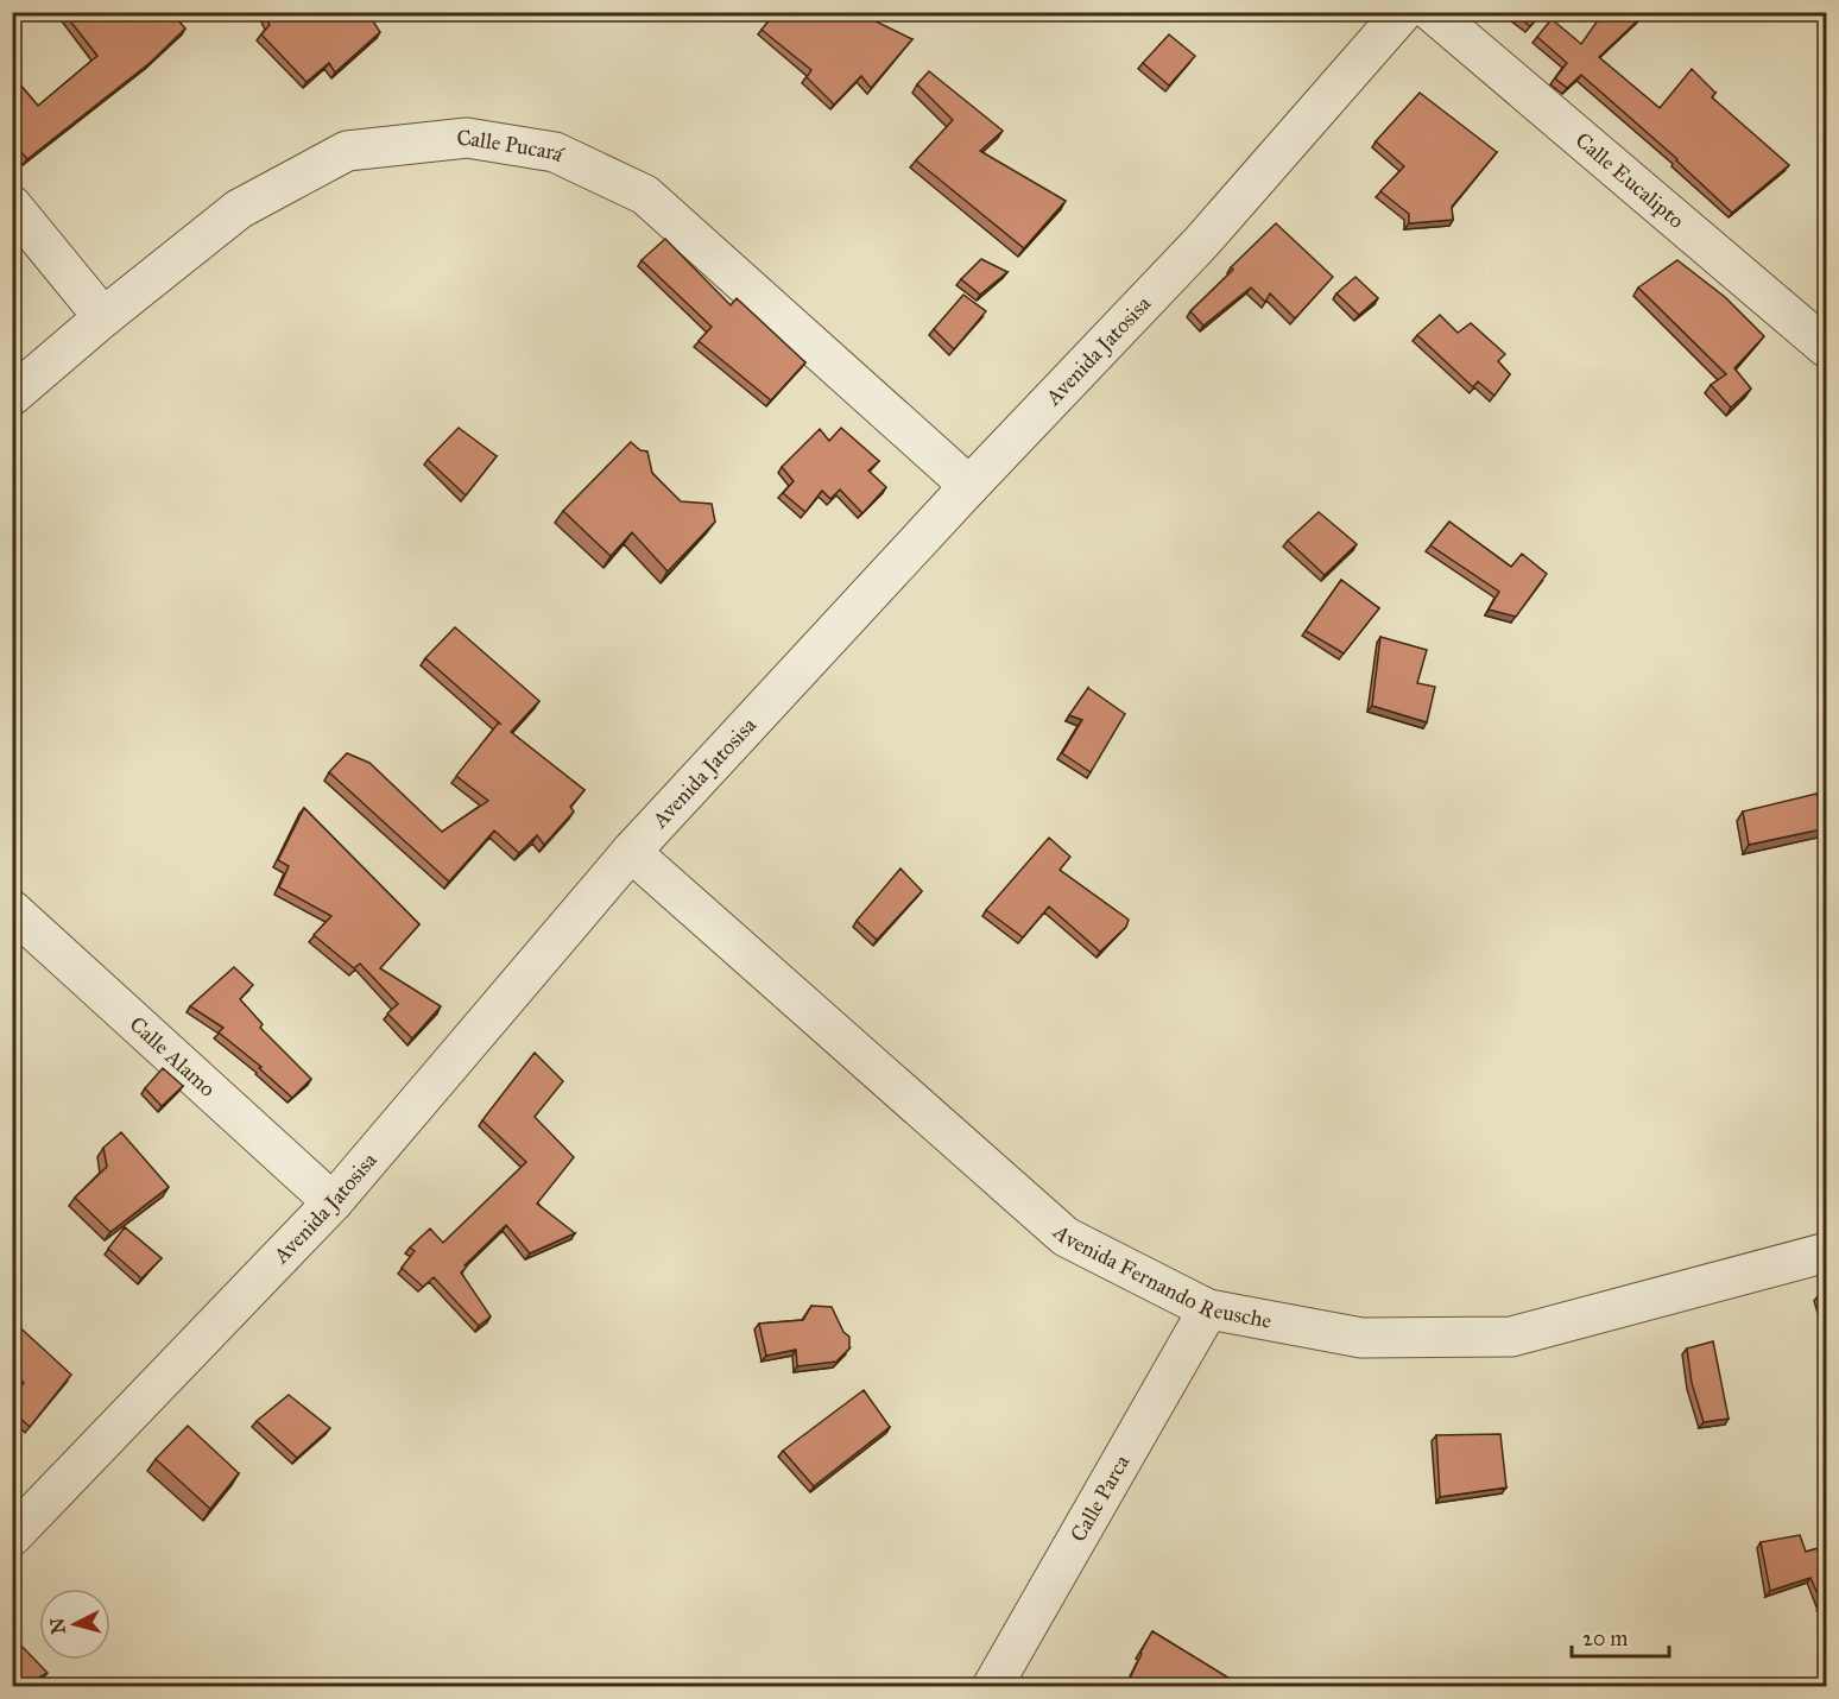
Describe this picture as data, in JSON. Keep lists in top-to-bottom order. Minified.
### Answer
{"streets":{"street":["Calle Pucará","Calle Eucalipto","Avenida Jatosisa","Calle Alamo","Avenida Fernando Reusche","Calle Parca"]},"crossings":[["Calle Pucará","Avenida Jatosisa"],["Avenida Jatosisa","Calle Alamo"],["Avenida Jatosisa","Avenida Fernando Reusche"],["Avenida Fernando Reusche","Calle Parca"]],"scale_bar":"20 m","north":"left"}
